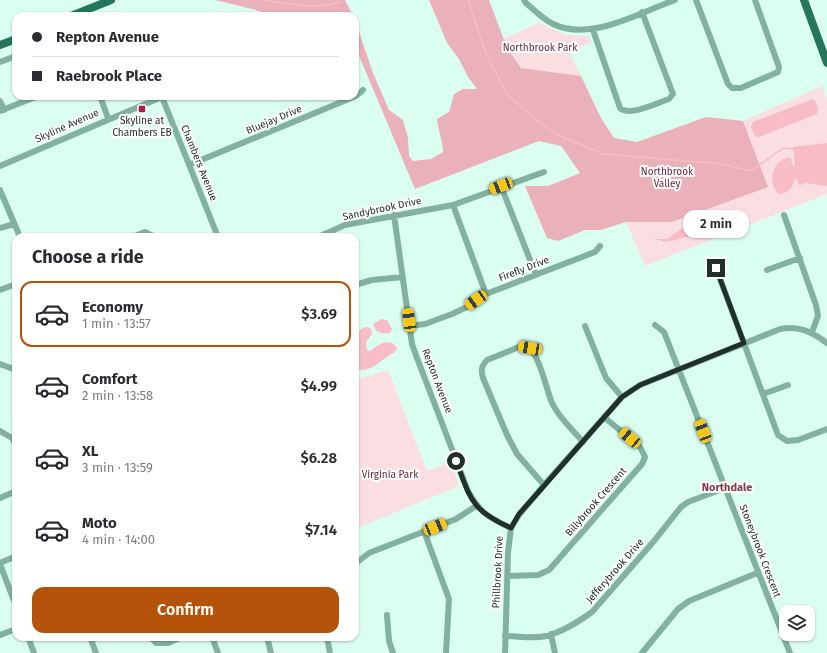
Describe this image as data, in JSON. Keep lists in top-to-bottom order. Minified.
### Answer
{"streets":{"street":["Bluejay Drive","Skyline Avenue","Chambers Avenue","Sandybrook Drive","Firefly Drive","Repton Avenue","Billybrook Crescent","Stoneybrook Crescent","Jefferybrook Drive","Phillbrook Drive"]},"crossings":[["Bluejay Drive","Chambers Avenue"],["Sandybrook Drive","Repton Avenue"],["Firefly Drive","Repton Avenue"],["Repton Avenue","Phillbrook Drive"],["Billybrook Crescent","Phillbrook Drive"],["Stoneybrook Crescent","Jefferybrook Drive"],["Stoneybrook Crescent","Phillbrook Drive"],["Jefferybrook Drive","Phillbrook Drive"]],"districts":["Northdale"],"parks":["Northbrook Park","Northbrook Valley","Virginia Park"],"places":{"transit":["Skyline at Chambers EB"]},"page":{"banner":["Repton Avenue","Raebrook Place"],"bubble":"2 min","heading":"Choose a ride","list":[{"name":"Economy","note":"1 min · 13:57","value":"$3.69"},{"name":"Comfort","note":"2 min · 13:58","value":"$4.99"},{"name":"XL","note":"3 min · 13:59","value":"$6.28"},{"name":"Moto","note":"4 min · 14:00","value":"$7.14"}],"buttons":"Confirm"}}
